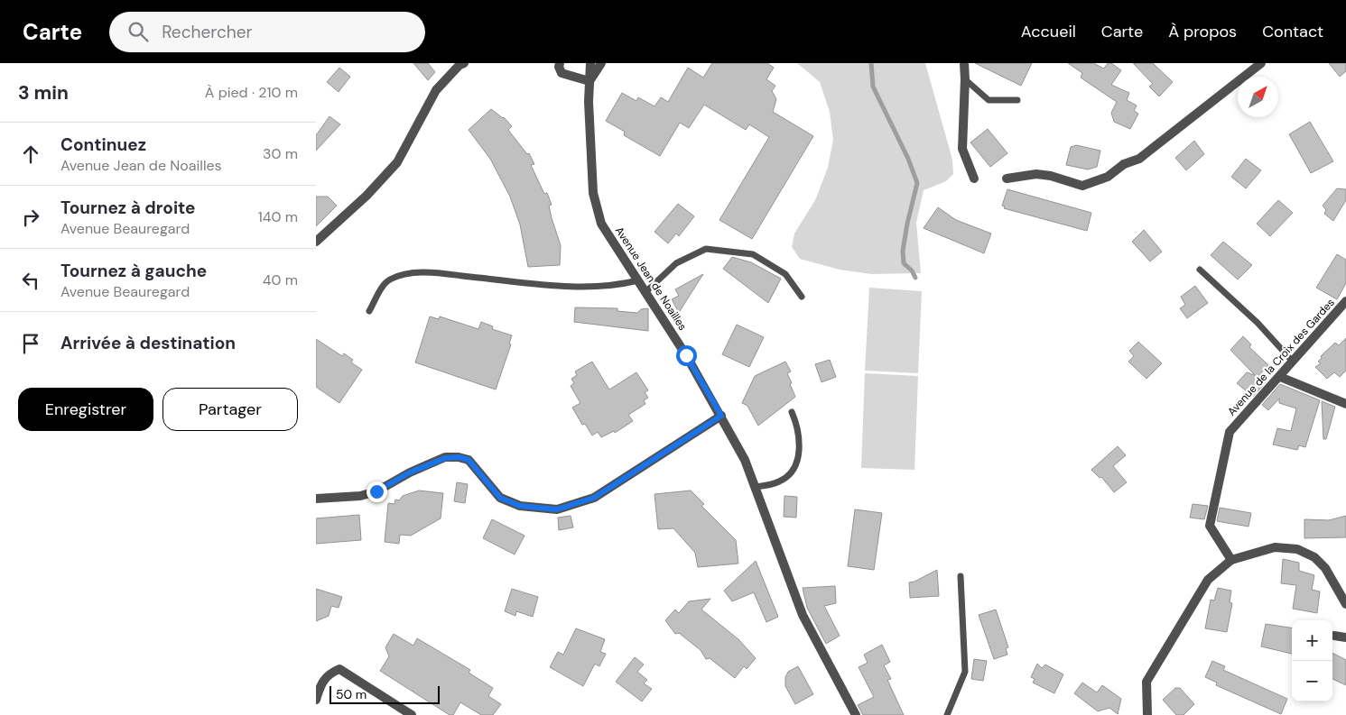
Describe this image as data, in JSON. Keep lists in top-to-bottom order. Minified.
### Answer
{"streets":{"street":["Avenue Jean de Noailles","Avenue de la Croix des Gardes"]},"scale_bar":"50 m","north":"top right","page":{"header":"Carte","search":"Rechercher","nav":["Accueil","Carte","À propos","Contact"],"heading":["3 min","À pied · 210 m"],"list":[["Continuez","Avenue Jean de Noailles","30 m"],["Tournez à droite","Avenue Beauregard","140 m"],["Tournez à gauche","Avenue Beauregard","40 m"],"Arrivée à destination"],"buttons":["Enregistrer","Partager"],"map_buttons":["+","−"],"scale":"50 m"}}
